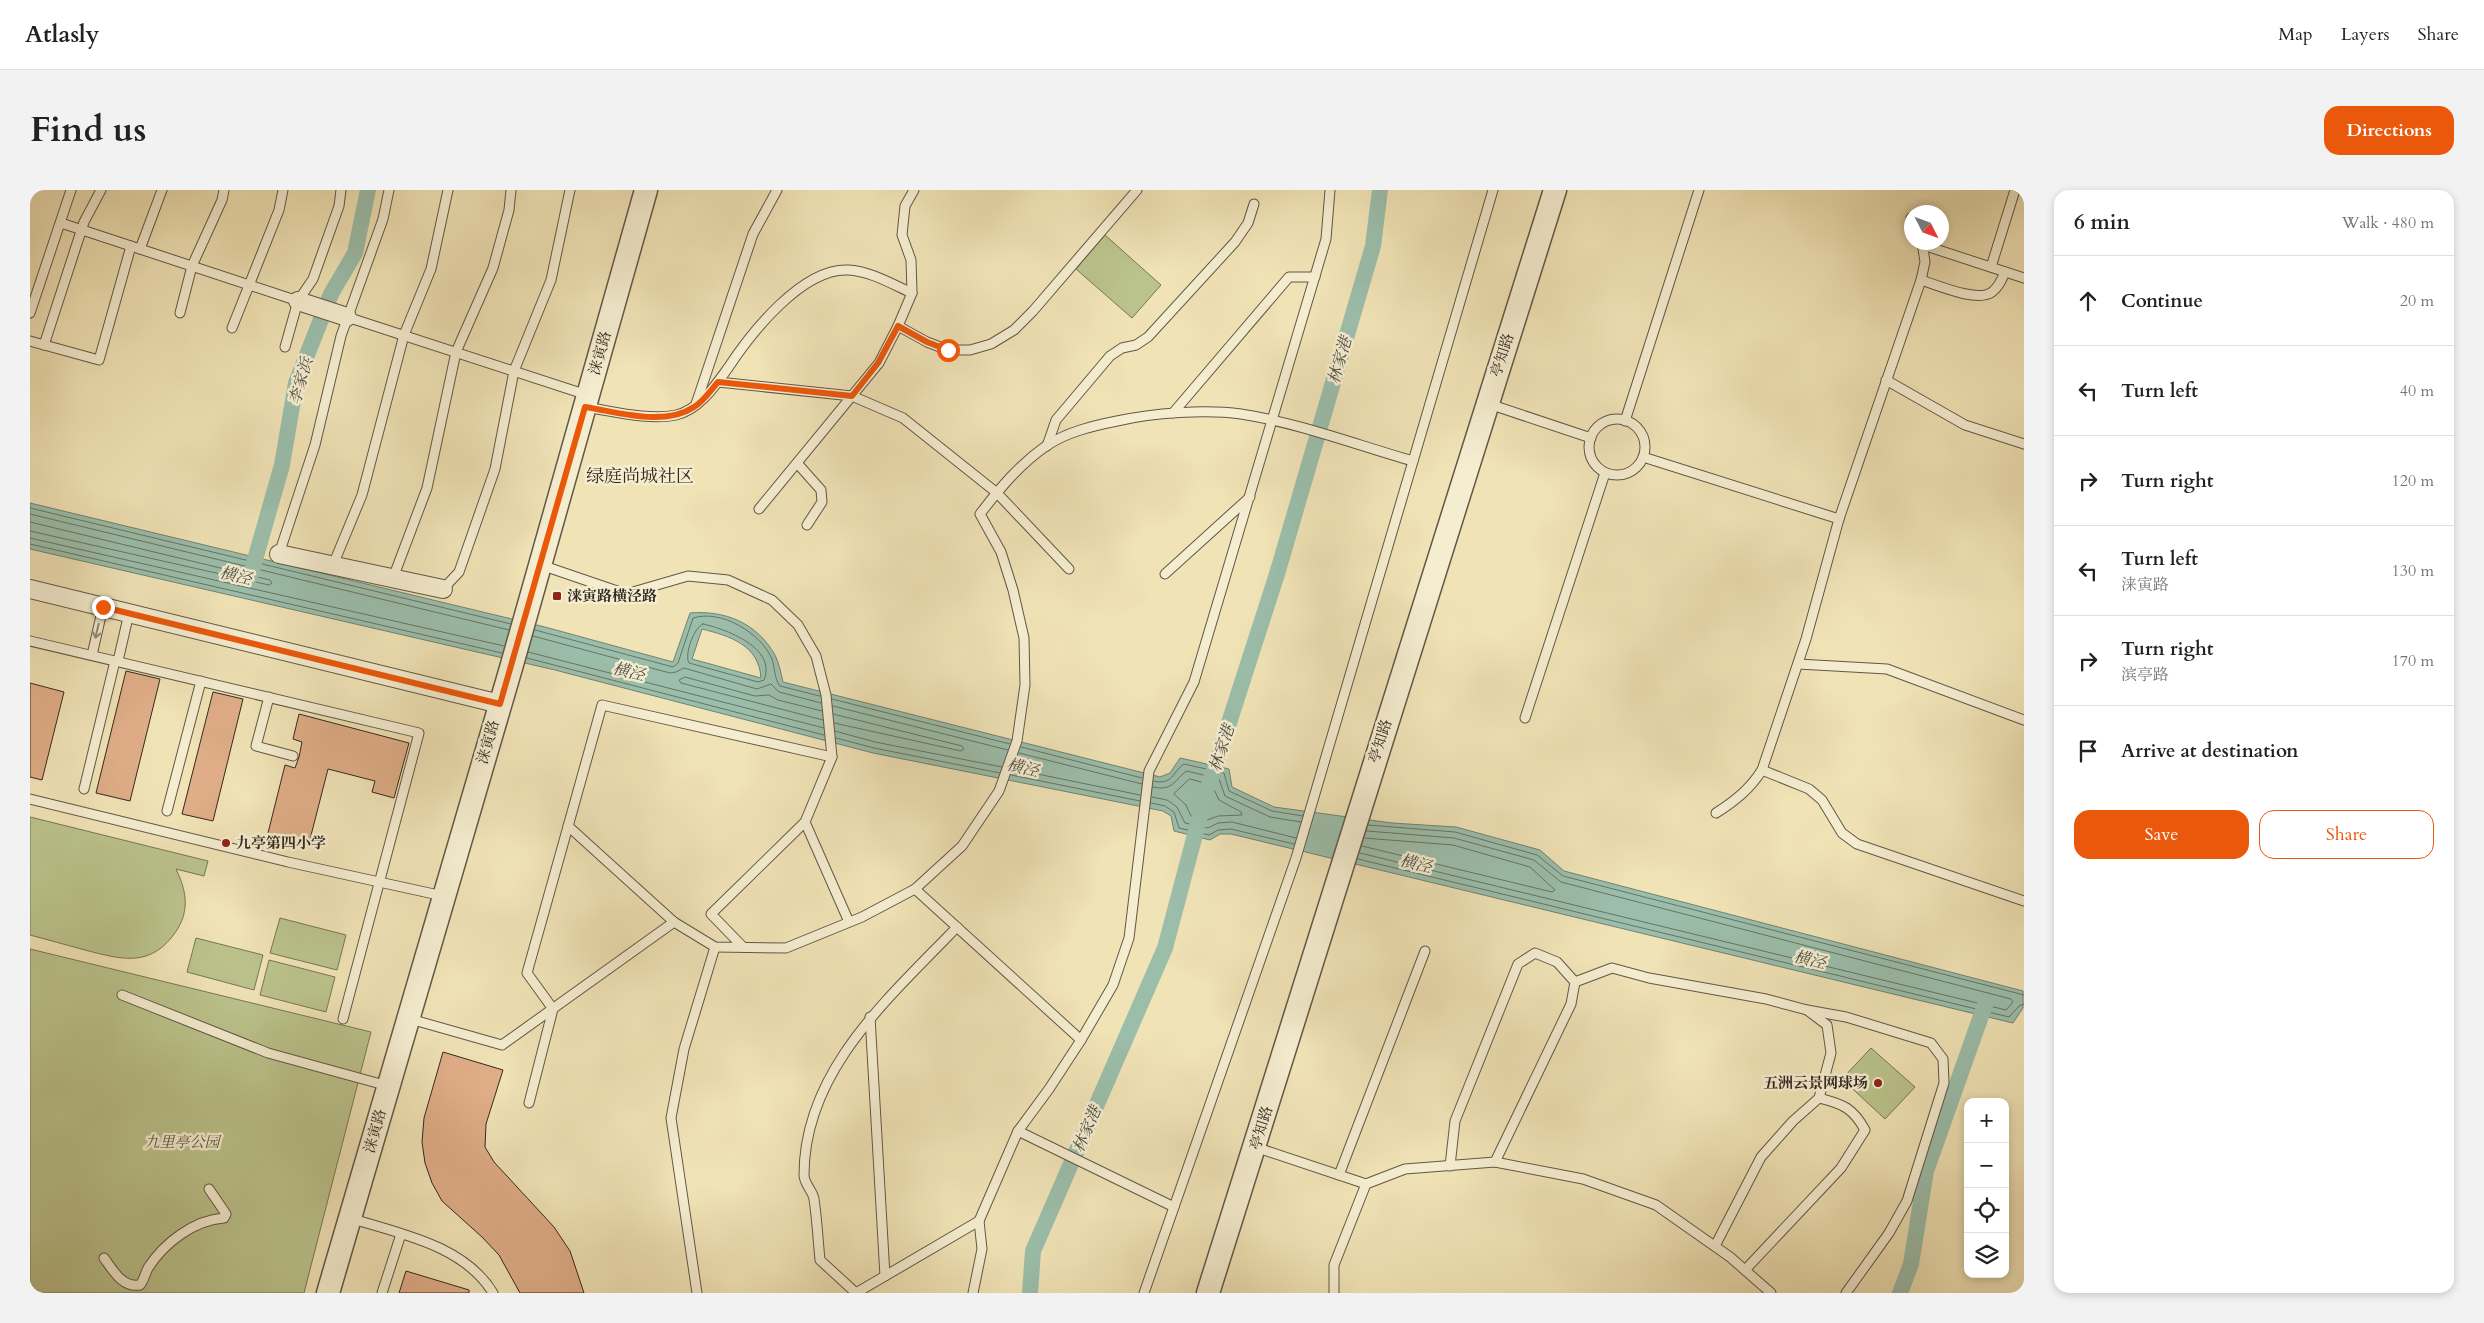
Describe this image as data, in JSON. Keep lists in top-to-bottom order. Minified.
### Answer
{"streets":{"street":["涞寅路","亭知路"]},"districts":["绿庭尚城社区"],"water":["林家港","李家浜","横泾"],"parks":["九里亭公园"],"places":{"transit":["涞寅路横泾路"],"other":["九亭第四小学","五洲云景网球场"]},"north":"bottom right","page":{"header":"Atlasly","nav":["Map","Layers","Share"],"title":"Find us","buttons":["Directions",["Save","Share"]],"heading":["6 min","Walk · 480 m"],"list":[["Continue","20 m"],["Turn left","40 m"],["Turn right","120 m"],["Turn left","涞寅路","130 m"],["Turn right","滨亭路","170 m"],"Arrive at destination"],"map_buttons":["+","−"]}}
